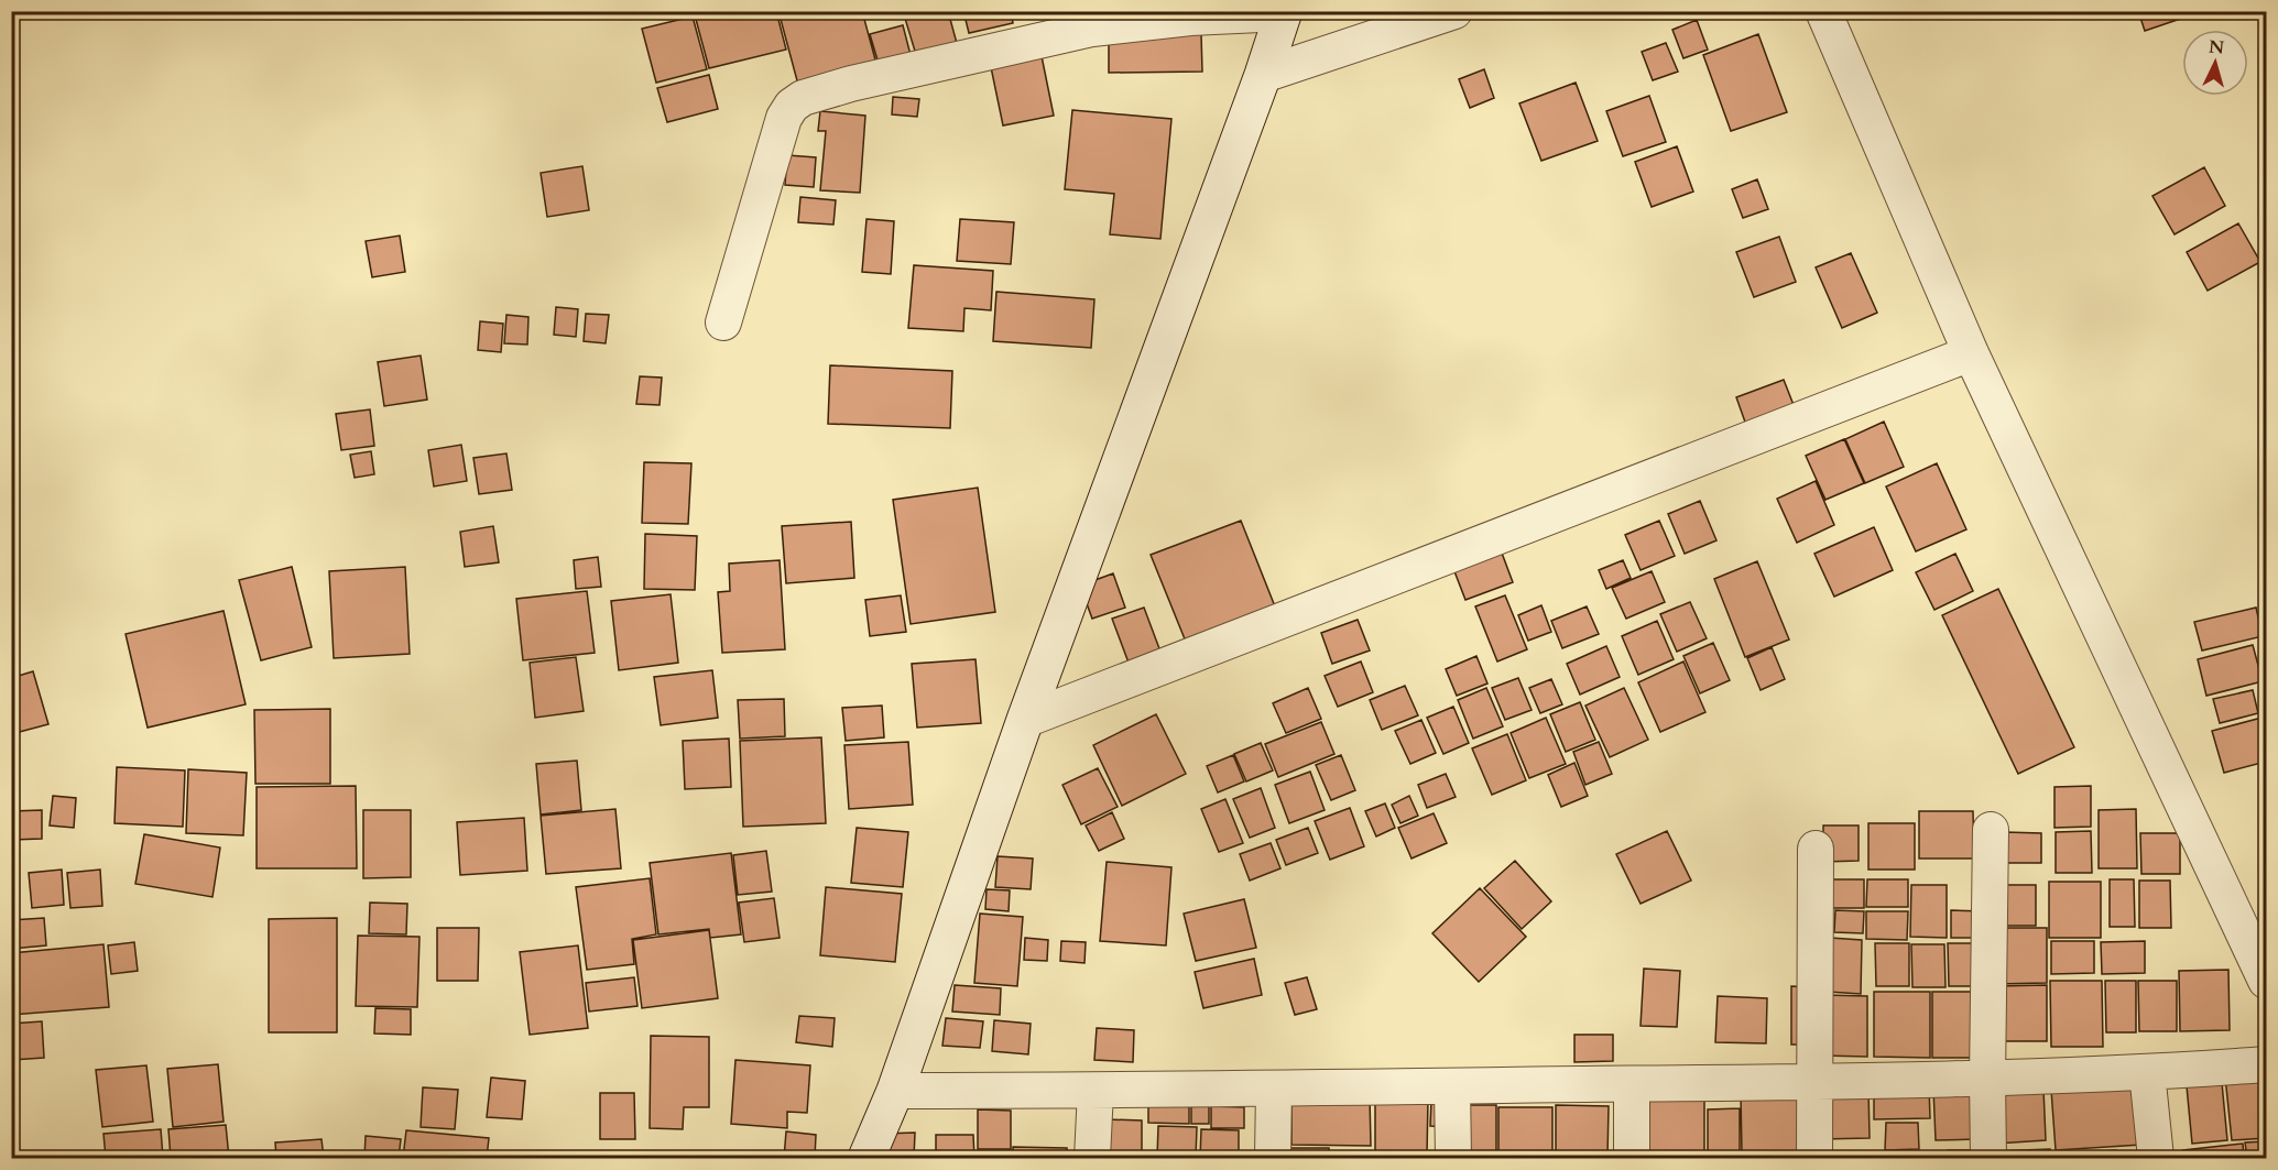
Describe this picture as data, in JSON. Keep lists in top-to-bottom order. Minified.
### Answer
{"north":"top"}
